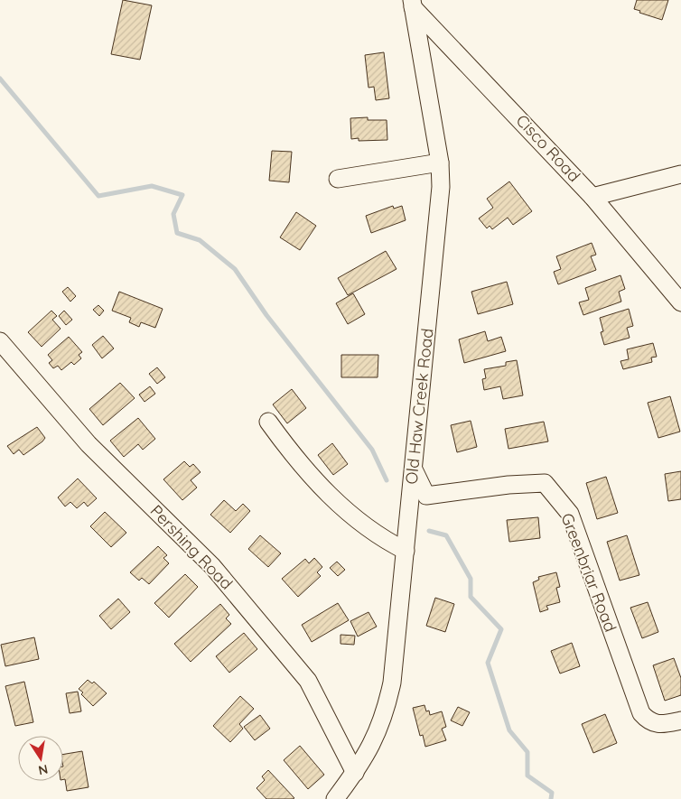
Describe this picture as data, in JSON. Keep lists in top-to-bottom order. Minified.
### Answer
{"streets":{"street":["Cisco Road","Old Haw Creek Road","Pershing Road","Greenbriar Road"]},"crossings":[["Cisco Road","Old Haw Creek Road"],["Old Haw Creek Road","Pershing Road"],["Old Haw Creek Road","Greenbriar Road"]],"north":"bottom"}
